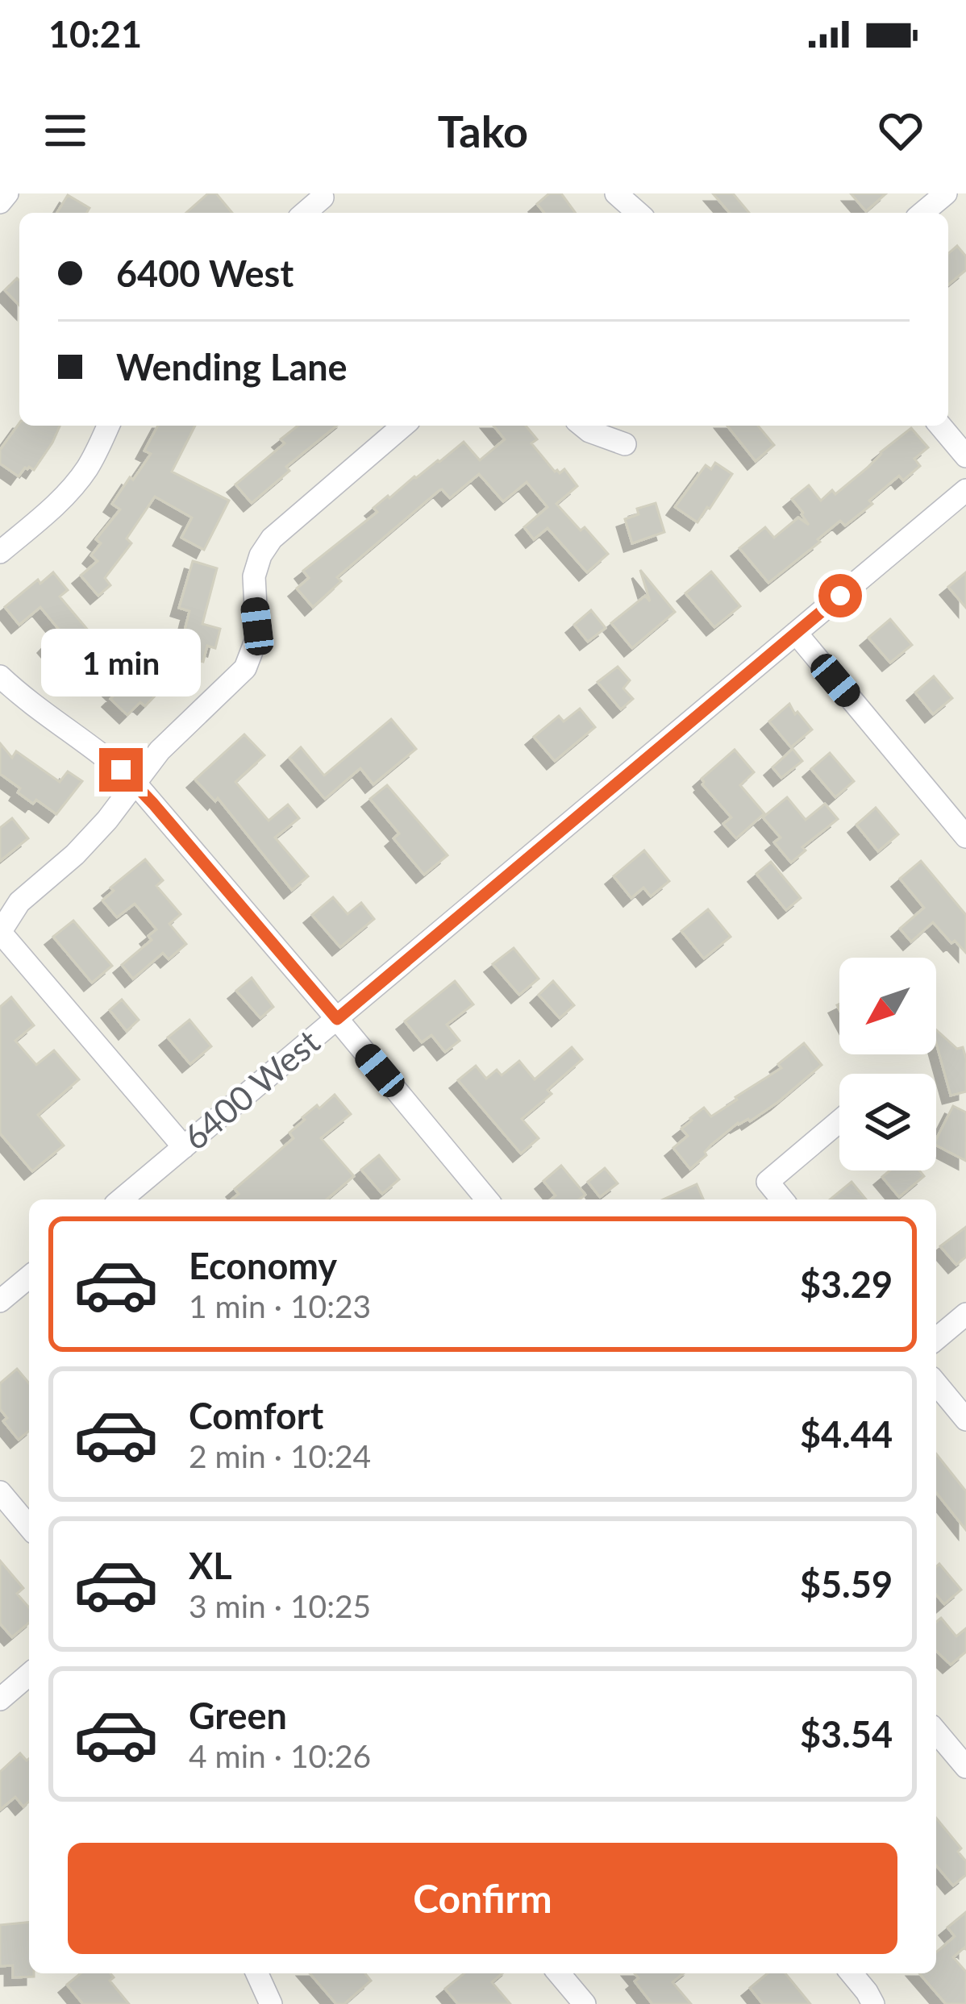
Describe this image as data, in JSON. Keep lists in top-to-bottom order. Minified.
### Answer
{"streets":{"street":["6400 West"]},"north":"bottom left","page":{"status":"10:21","header":"Tako","banner":["6400 West","Wending Lane"],"bubble":"1 min","list":[{"name":"Economy","note":"1 min · 10:23","value":"$3.29"},{"name":"Comfort","note":"2 min · 10:24","value":"$4.44"},{"name":"XL","note":"3 min · 10:25","value":"$5.59"},{"name":"Green","note":"4 min · 10:26","value":"$3.54"}],"buttons":"Confirm"}}
